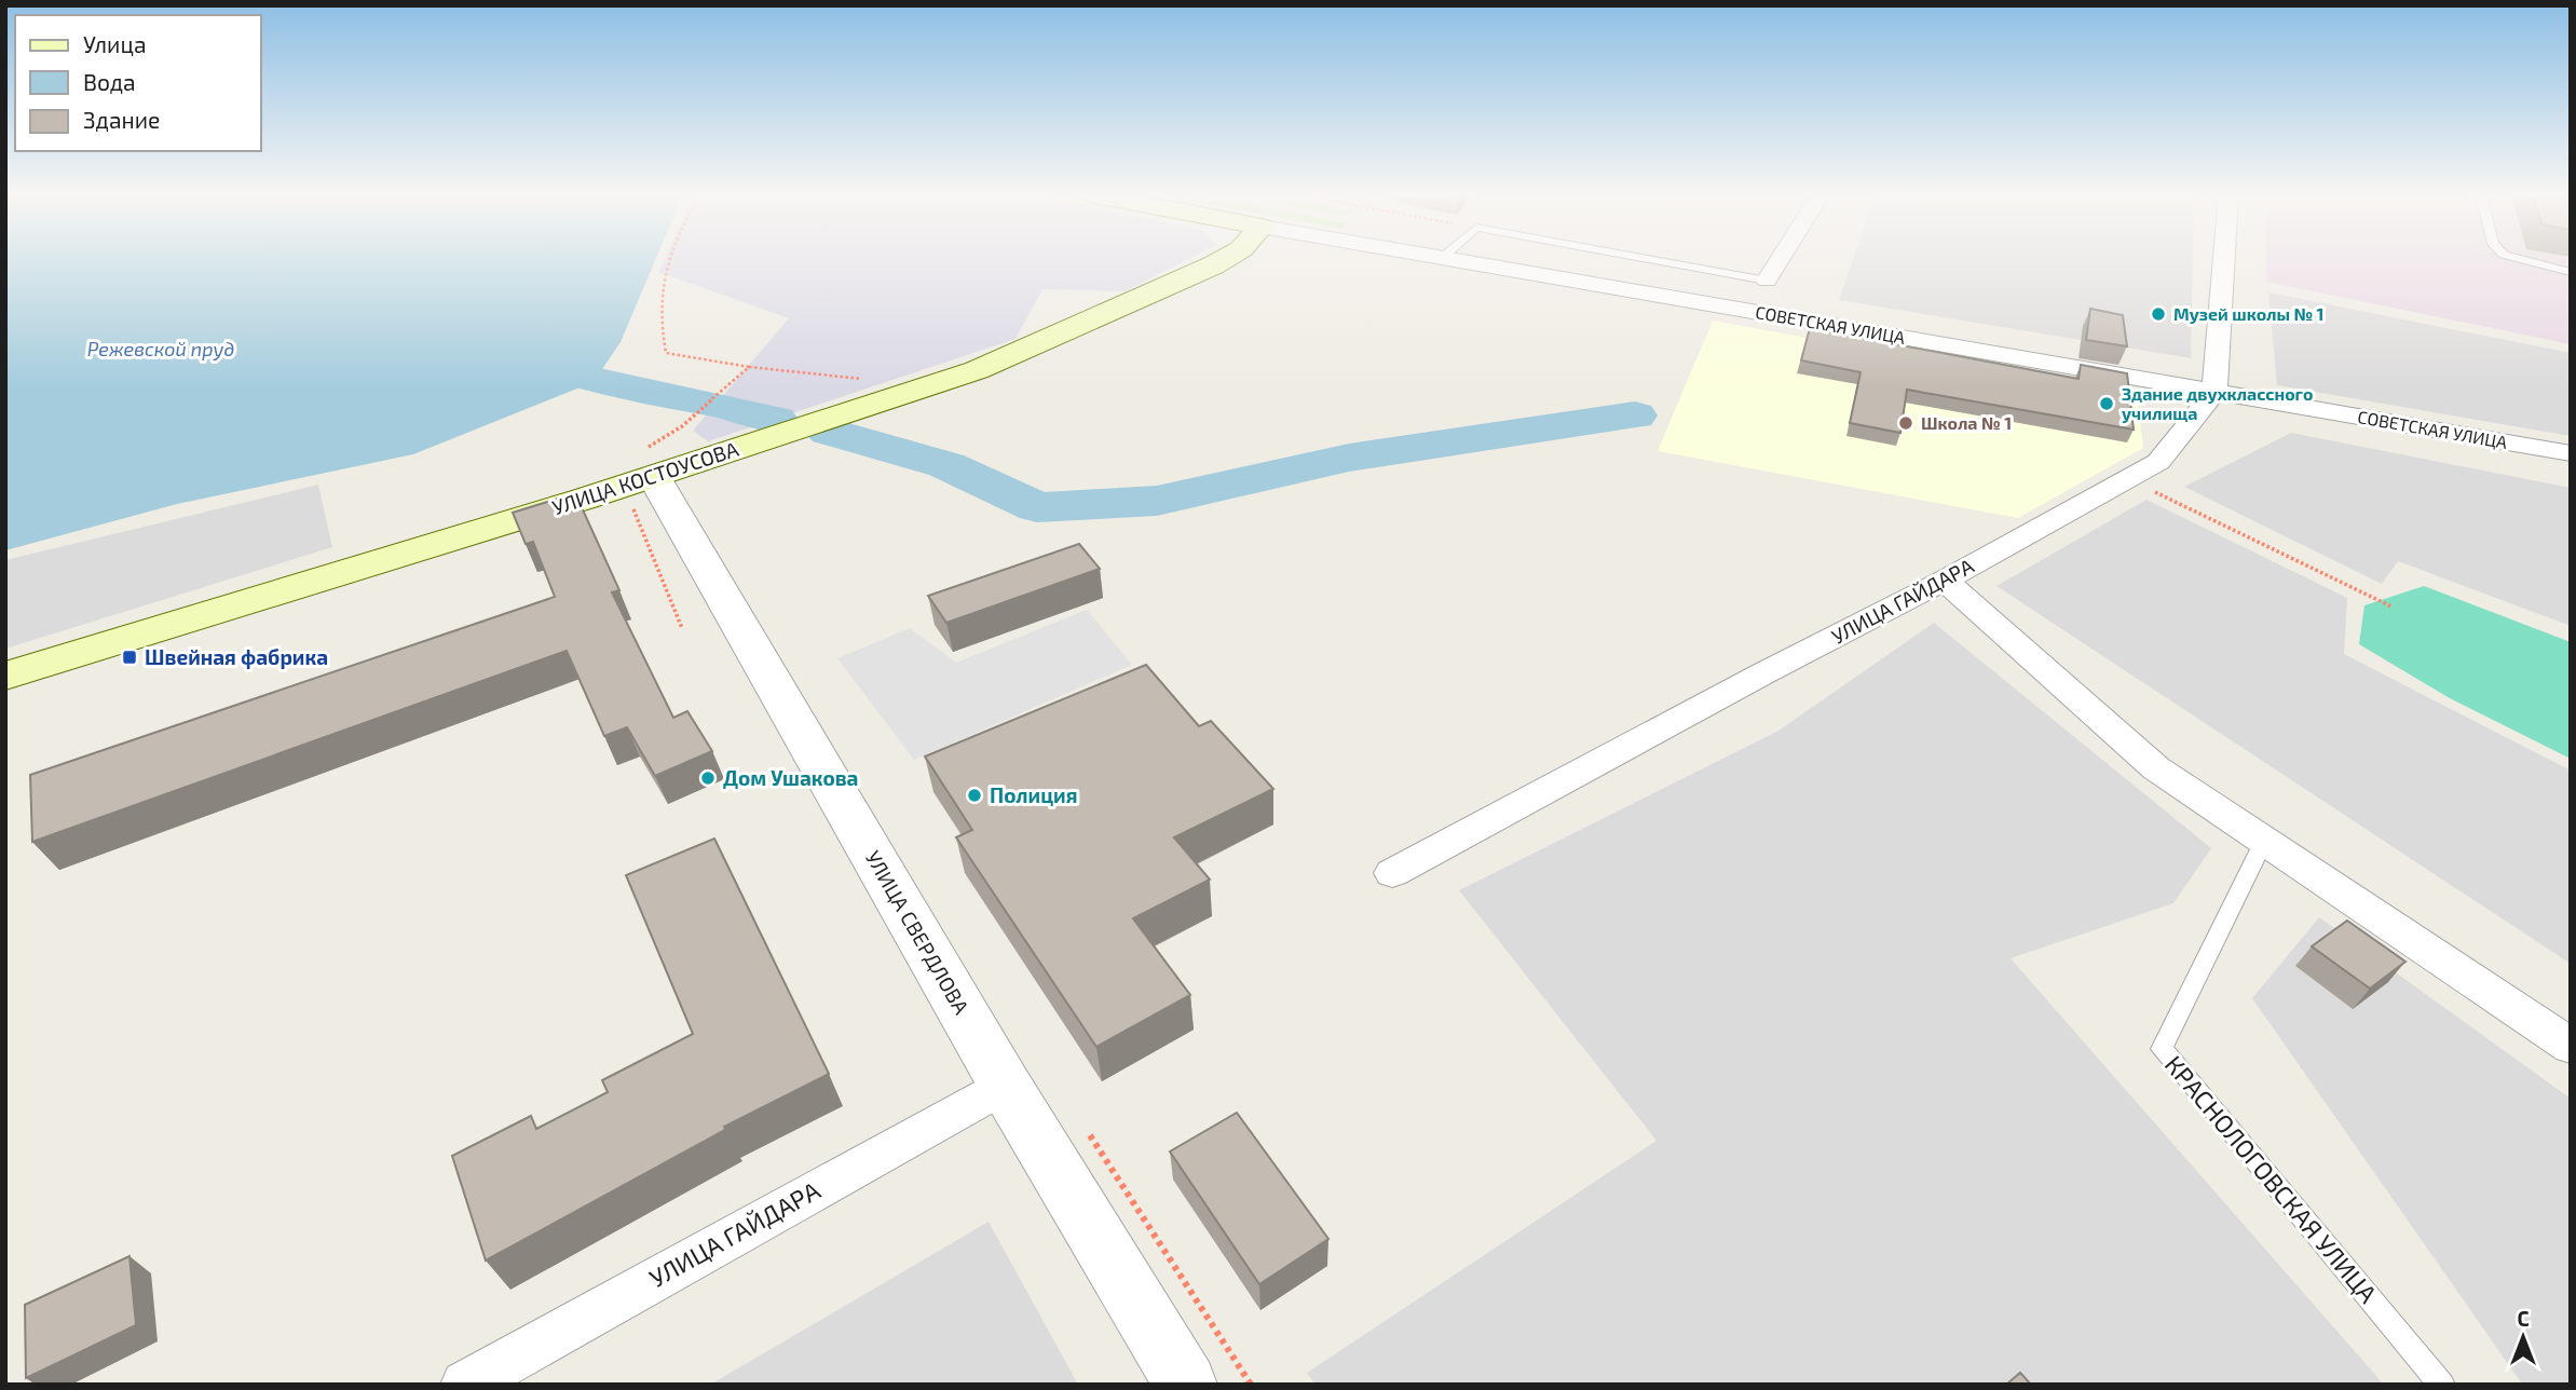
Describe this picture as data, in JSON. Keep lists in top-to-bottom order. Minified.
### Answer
{"streets":{"main road":["УЛИЦА КОСТОУСОВА"],"street":["СОВЕТСКАЯ УЛИЦА","УЛИЦА ГАЙДАРА","УЛИЦА СВЕРДЛОВА"],"lane":["КРАСНОЛОГОВСКАЯ УЛИЦА"]},"crossings":[["СОВЕТСКАЯ УЛИЦА","УЛИЦА ГАЙДАРА"],["УЛИЦА КОСТОУСОВА","УЛИЦА СВЕРДЛОВА"],["УЛИЦА ГАЙДАРА","УЛИЦА СВЕРДЛОВА"]],"water":["Режевской пруд"],"places":{"other":["Музей школы № 1","Здание двухклассного училища","Школа № 1","Дом Ушакова","Полиция"],"transit":["Швейная фабрика"]},"legend":["Улица","Вода","Здание"],"north":"top"}
